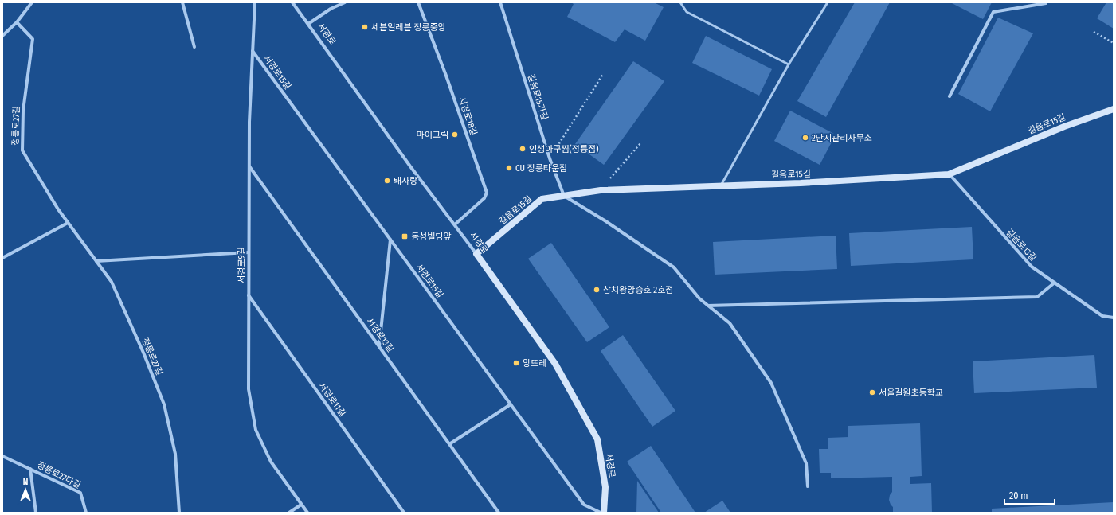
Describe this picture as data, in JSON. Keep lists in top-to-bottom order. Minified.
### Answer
{"streets":{"street":["서경로","서경로15길","길음로15가길","서경로18길","길음로15길","정릉로27길","길음로13길","서경로9길","서경로13길","서경로11길","정릉로27다길"]},"crossings":[["서경로","서경로18길"],["서경로","길음로15길"],["서경로15길","서경로9길"],["길음로15가길","길음로15길"],["길음로15길","길음로13길"],["서경로9길","서경로13길"],["서경로9길","서경로11길"]],"places":{"other":["세븐일레븐 정릉중앙","마이그릭","2단지관리사무소","인생아구찜(정릉점)","CU 정릉타운점","퇘사랑","참치왕양승호 2호점","앙뜨레","서울길원초등학교"],"transit":["동성빌딩앞"]},"scale_bar":"20 m","north":"top"}
